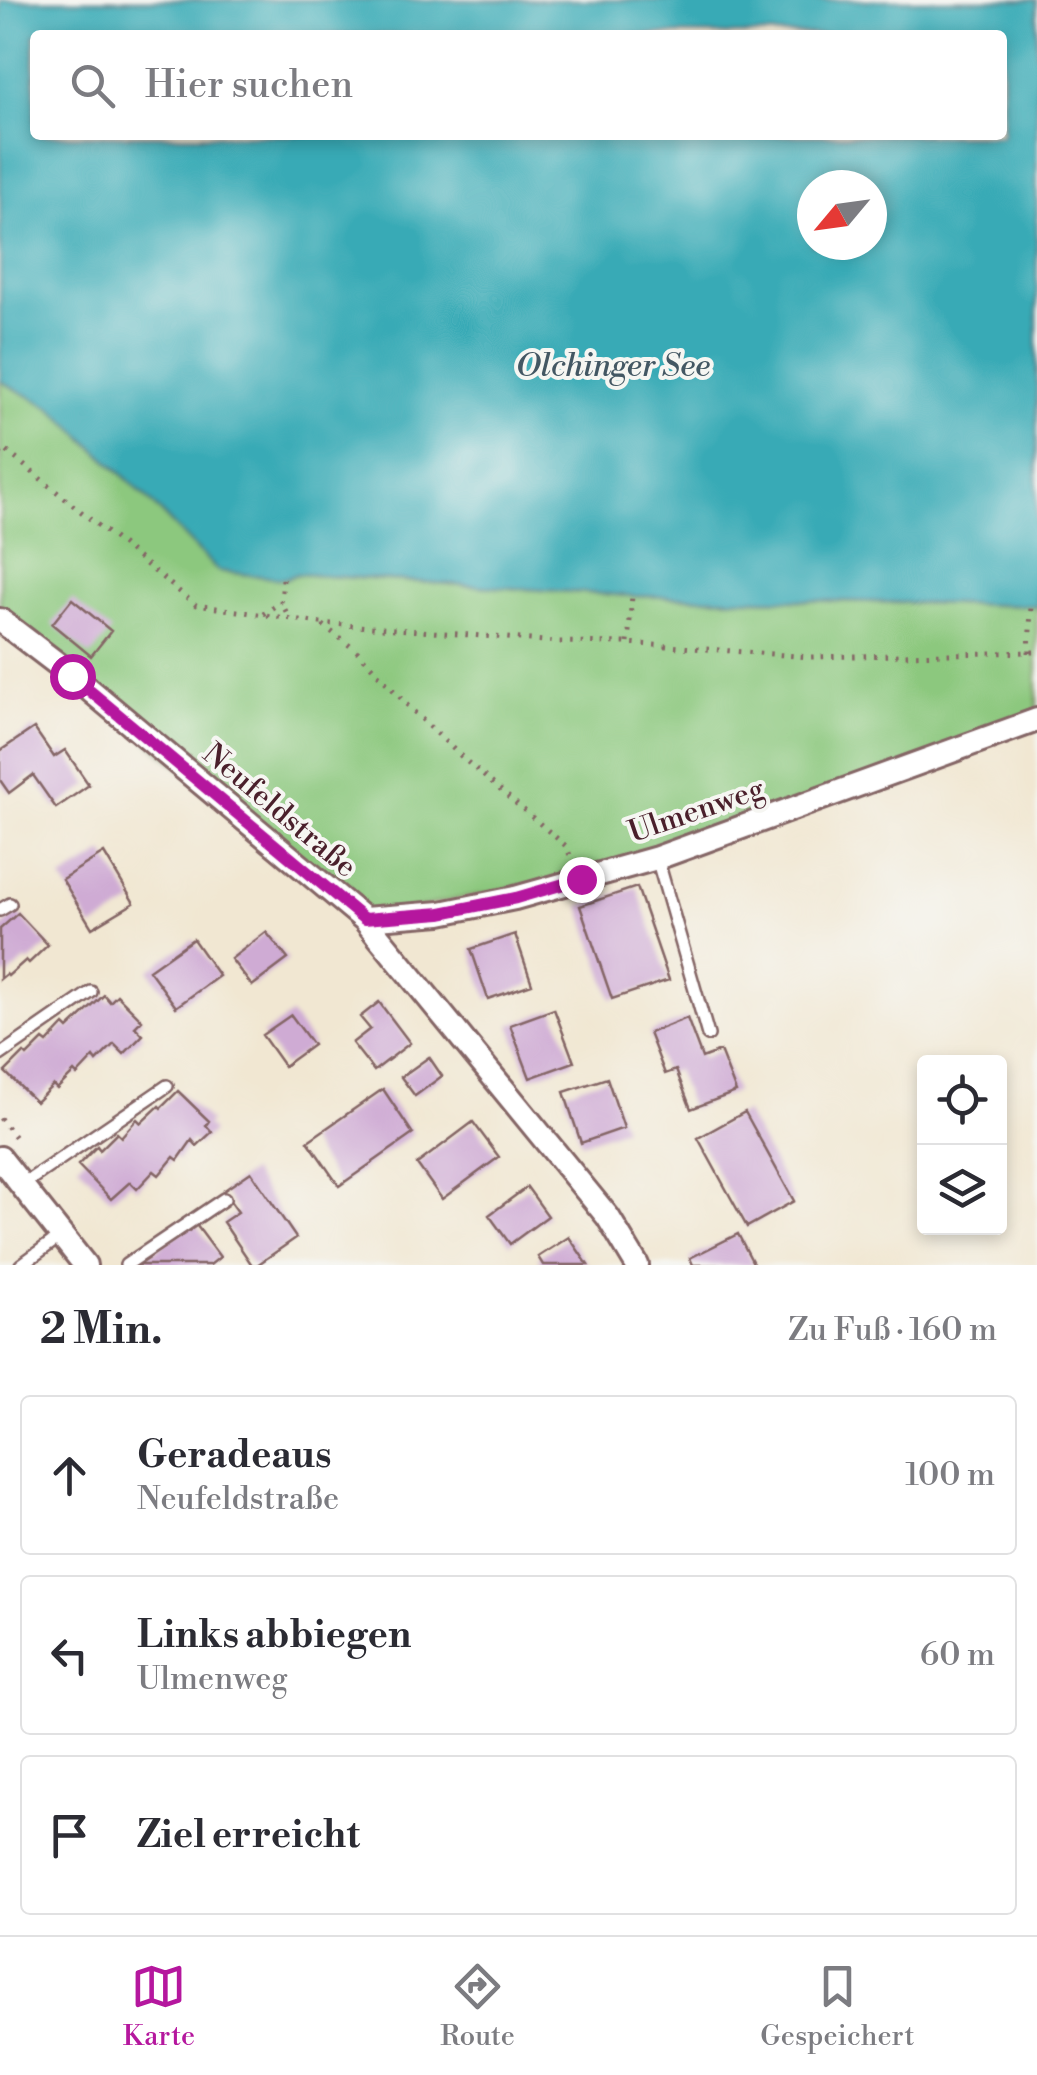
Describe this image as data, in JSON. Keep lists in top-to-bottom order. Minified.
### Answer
{"streets":{"street":["Neufeldstraße","Ulmenweg"]},"crossings":[["Neufeldstraße","Ulmenweg"]],"water":["Olchinger See"],"north":"bottom left","page":{"search":"Hier suchen","heading":["2 Min.","Zu Fuß · 160 m"],"list":[["Geradeaus","Neufeldstraße","100 m"],["Links abbiegen","Ulmenweg","60 m"],"Ziel erreicht"],"nav":["Karte","Route","Gespeichert"]}}
